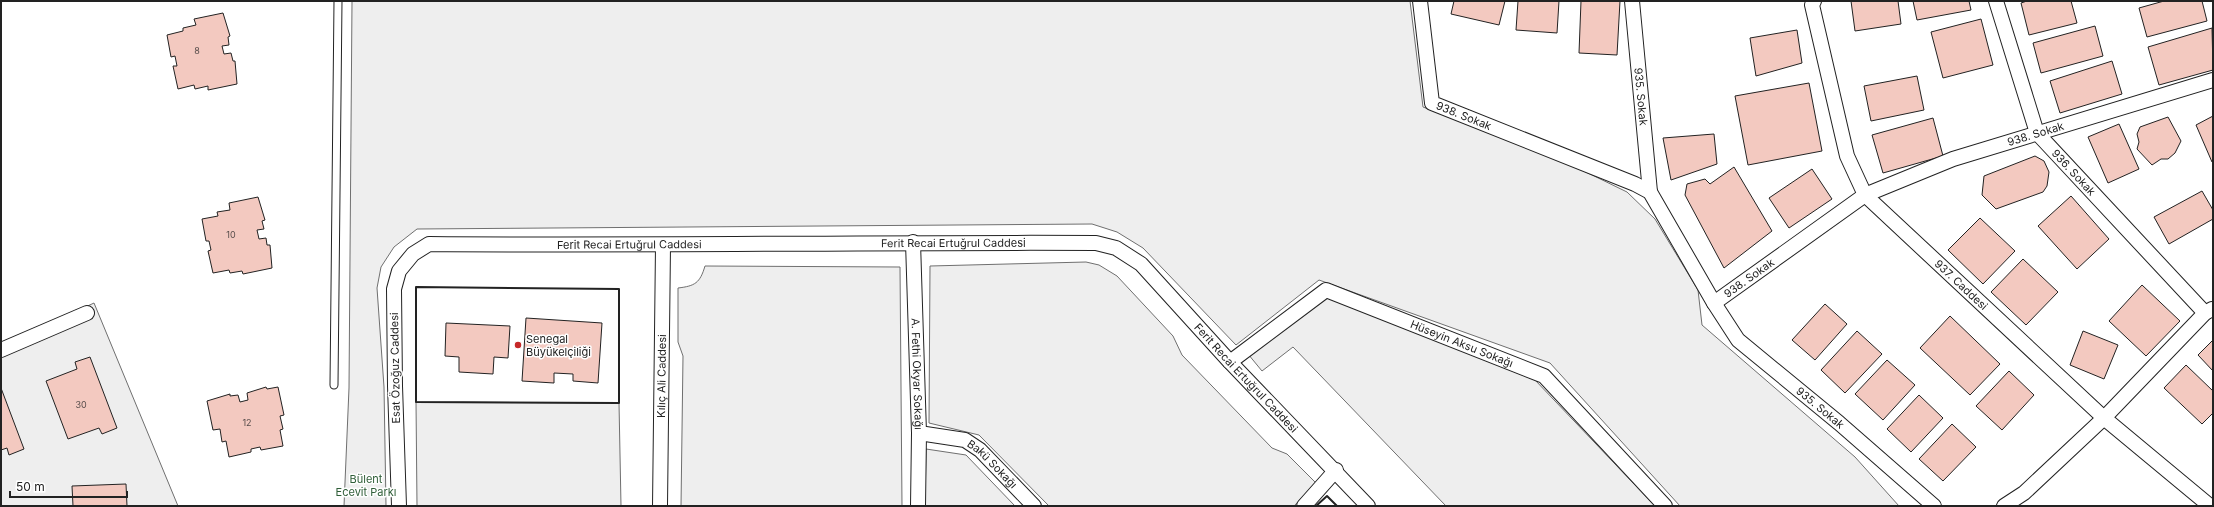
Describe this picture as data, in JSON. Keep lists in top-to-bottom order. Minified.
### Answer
{"streets":{"street":["935. Sokak","938. Sokak","936. Sokak","Ferit Recai Ertuğrul Caddesi","937. Caddesi","Hüseyin Aksu Sokağı","Esat Özoğuz Caddesi","A. Fethi Okyar Sokağı","Kılıç Ali Caddesi","Bakü Sokağı"]},"crossings":[["935. Sokak","938. Sokak"],["938. Sokak","936. Sokak"],["938. Sokak","937. Caddesi"],["Ferit Recai Ertuğrul Caddesi","Hüseyin Aksu Sokağı"],["Ferit Recai Ertuğrul Caddesi","Esat Özoğuz Caddesi"],["Ferit Recai Ertuğrul Caddesi","A. Fethi Okyar Sokağı"],["Ferit Recai Ertuğrul Caddesi","Kılıç Ali Caddesi"],["A. Fethi Okyar Sokağı","Bakü Sokağı"]],"parks":["Bülent Ecevit Parkı"],"places":["Senegal Büyükelçiliği"],"house_numbers":["8","10","30","12"],"scale_bar":"50 m"}
